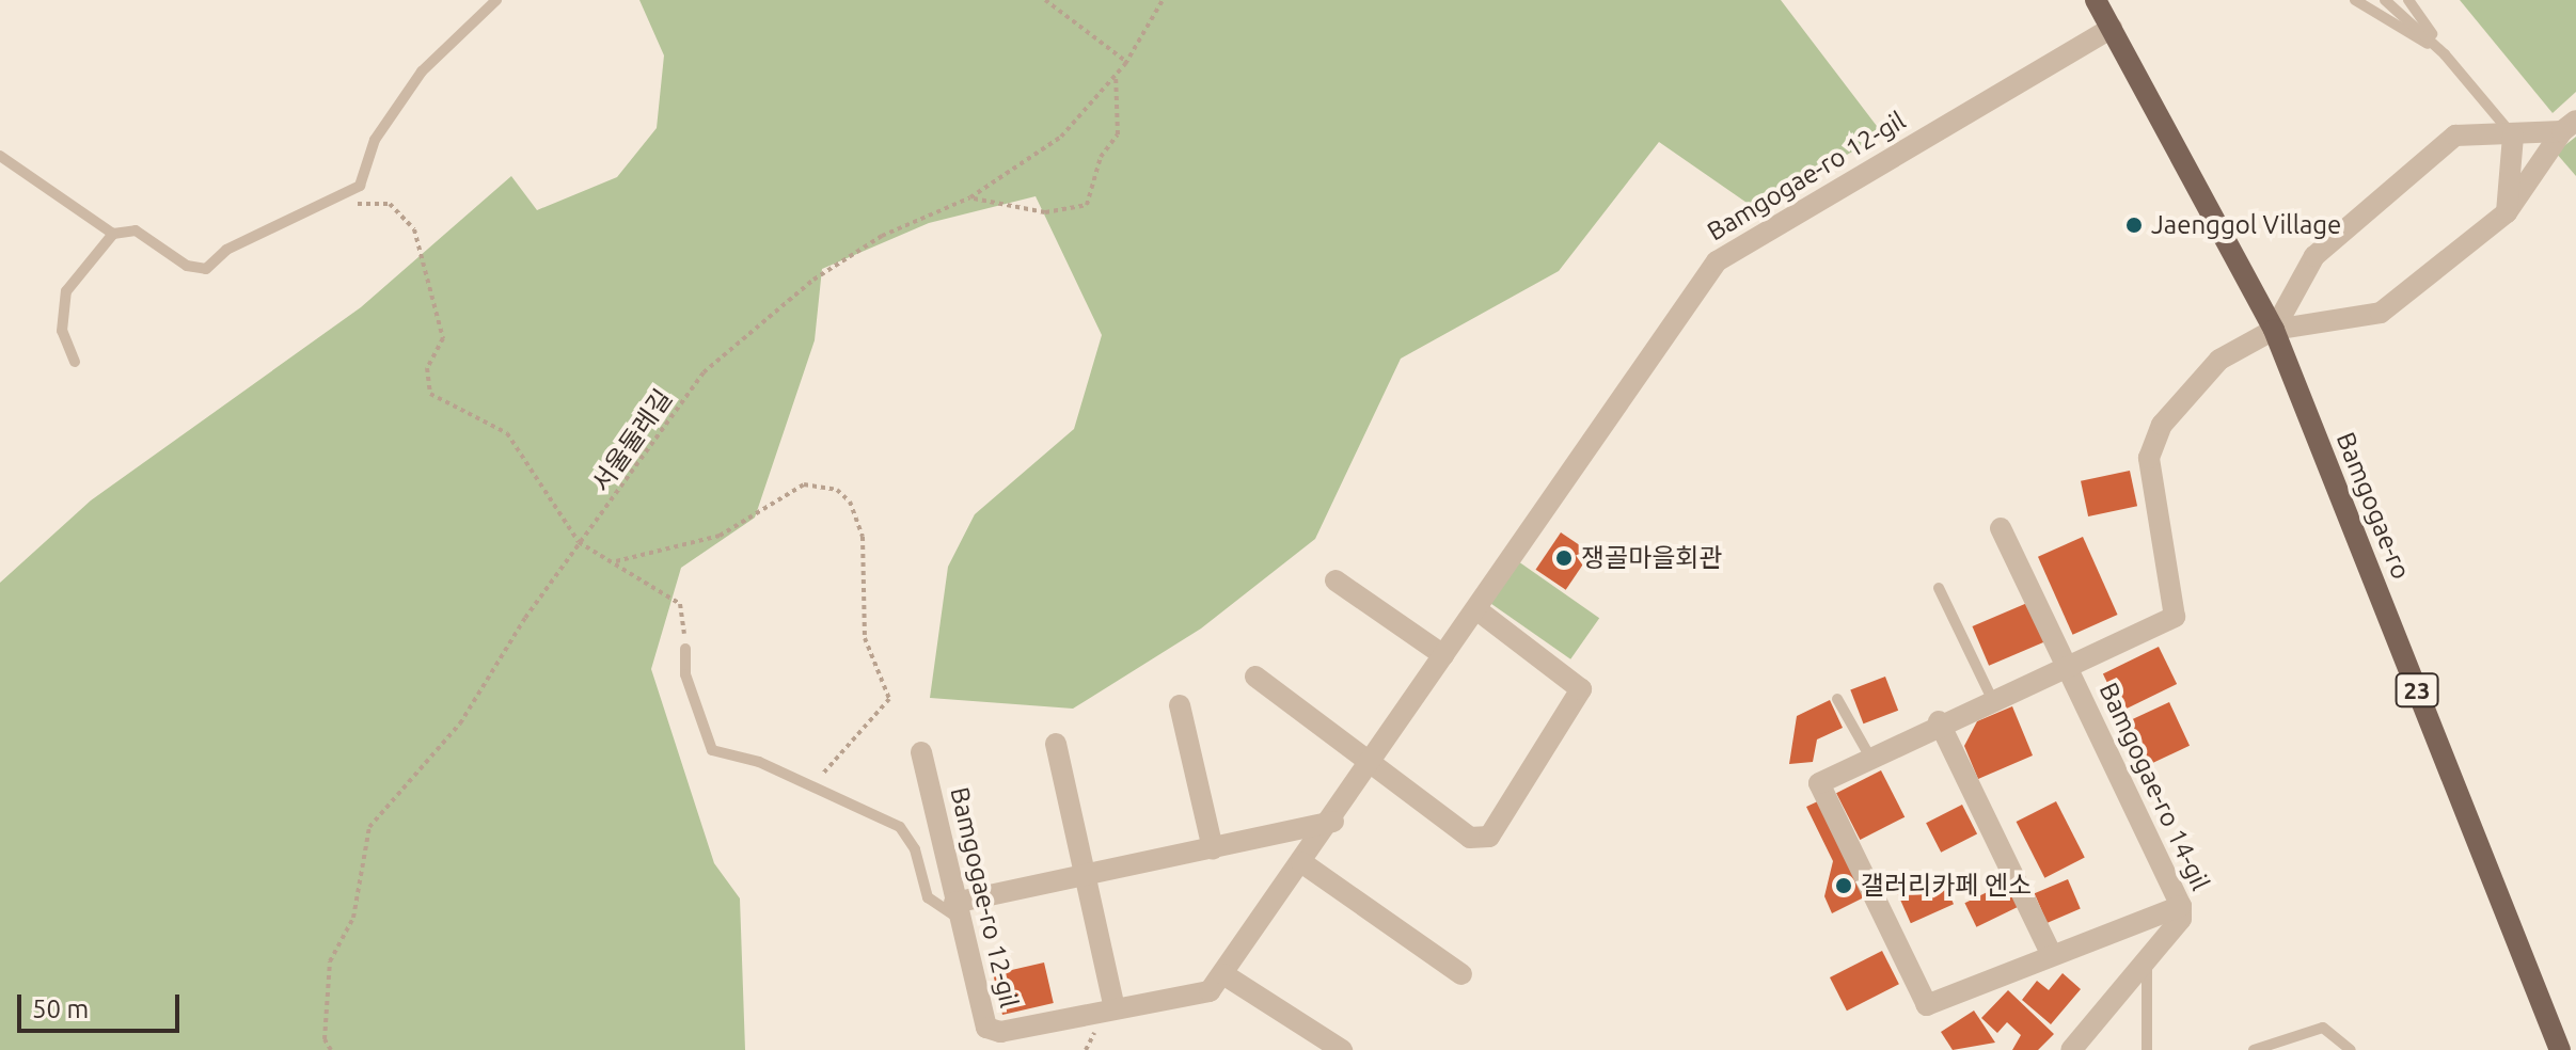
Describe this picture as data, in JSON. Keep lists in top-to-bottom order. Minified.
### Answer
{"streets":{"main road":["Bamgogae-ro","23"],"street":["Bamgogae-ro 12-gil","Bamgogae-ro 14-gil"],"path":["서울둘레길"]},"crossings":[["Bamgogae-ro 12-gil","Bamgogae-ro"],["Bamgogae-ro","Bamgogae-ro 14-gil"]],"places":["Jaenggol Village","쟁골마을회관","갤러리카페 엔소"],"scale_bar":"50 m"}
